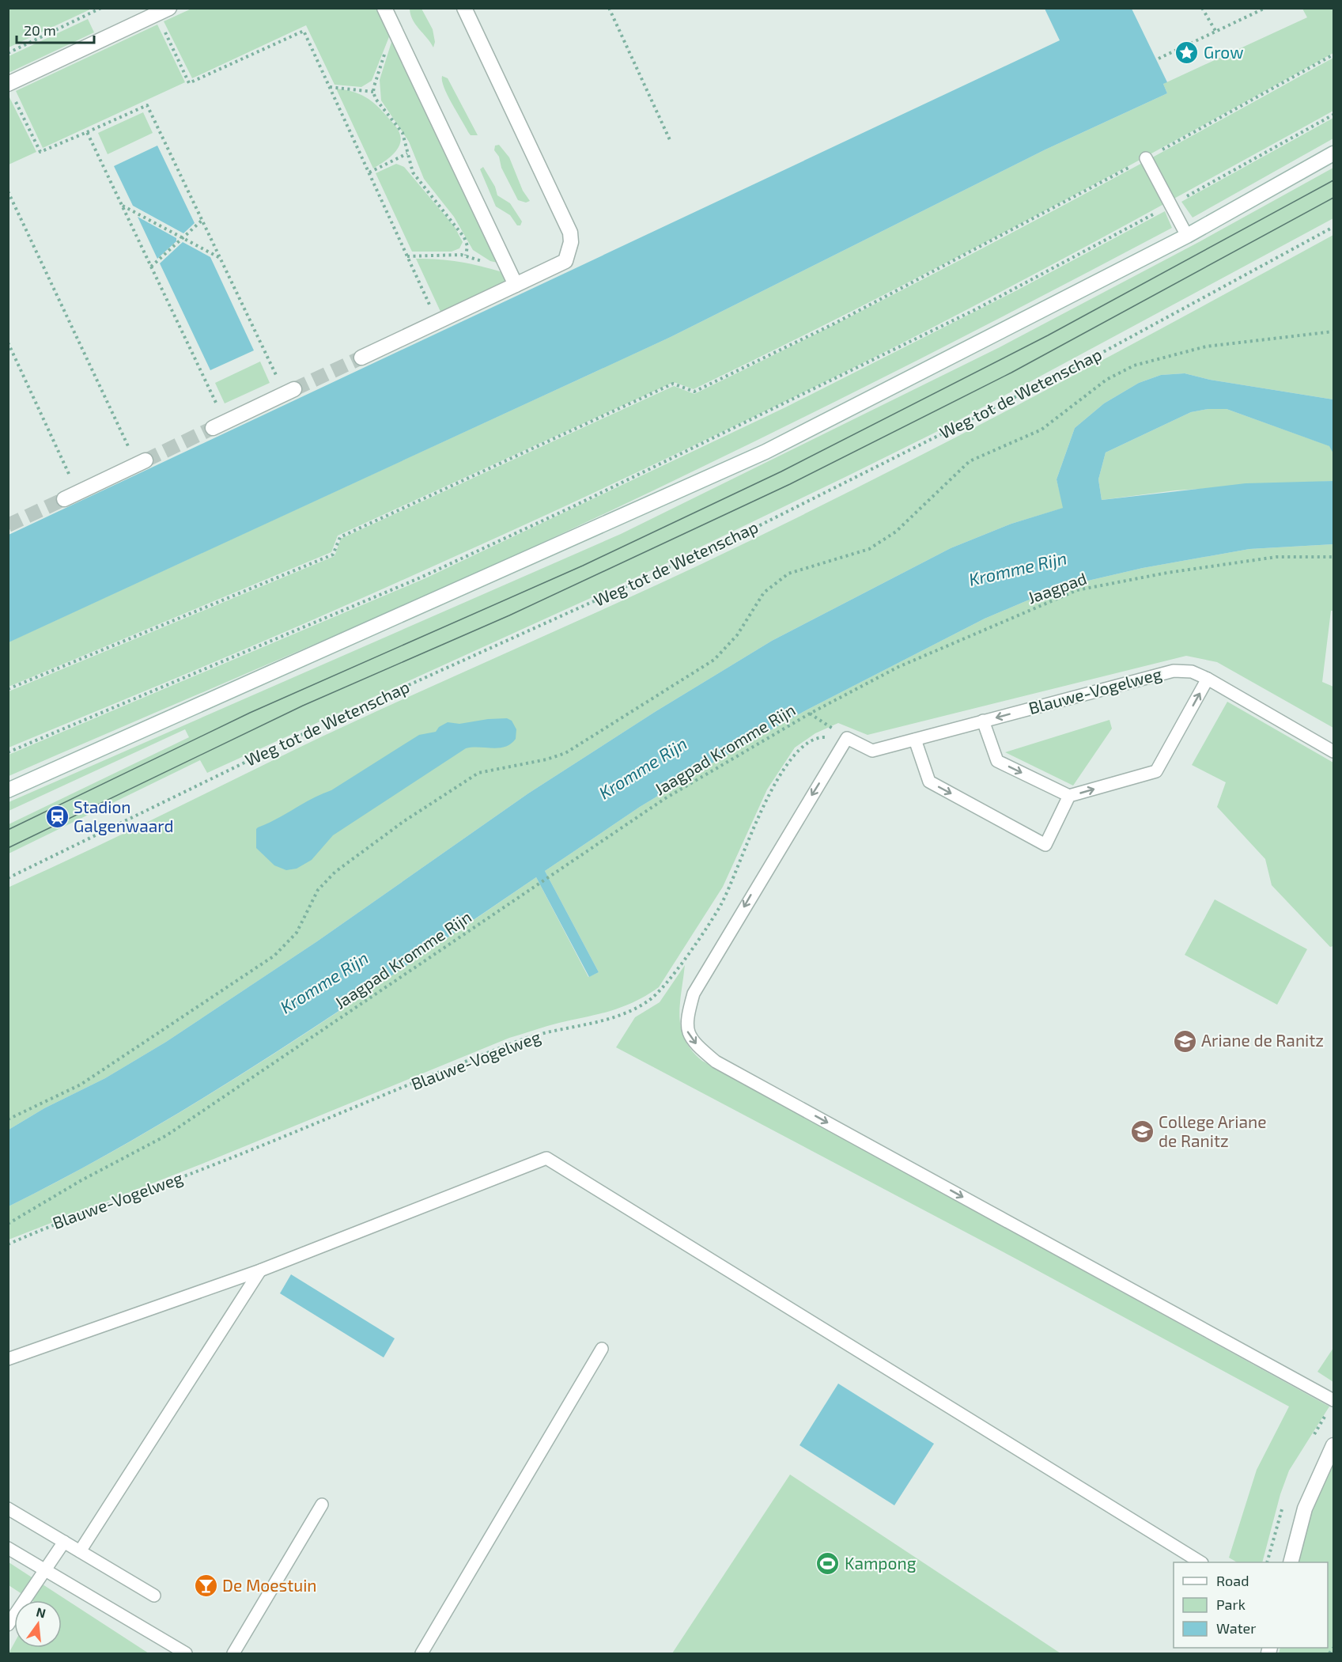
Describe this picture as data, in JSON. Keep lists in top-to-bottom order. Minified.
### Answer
{"streets":{"lane":["Blauwe-Vogelweg"],"path":["Weg tot de Wetenschap","Jaagpad","Jaagpad Kromme Rijn"]},"crossings":[["Jaagpad","Jaagpad Kromme Rijn"]],"water":["Kromme Rijn"],"places":{"place":["Grow"],"station":["Stadion Galgenwaard"],"school or university":["Ariane de Ranitz","College Ariane de Ranitz"],"sports":["Kampong"],"bar":["De Moestuin"]},"legend":["Road","Park","Water"],"scale_bar":"20 m","north":"top"}
